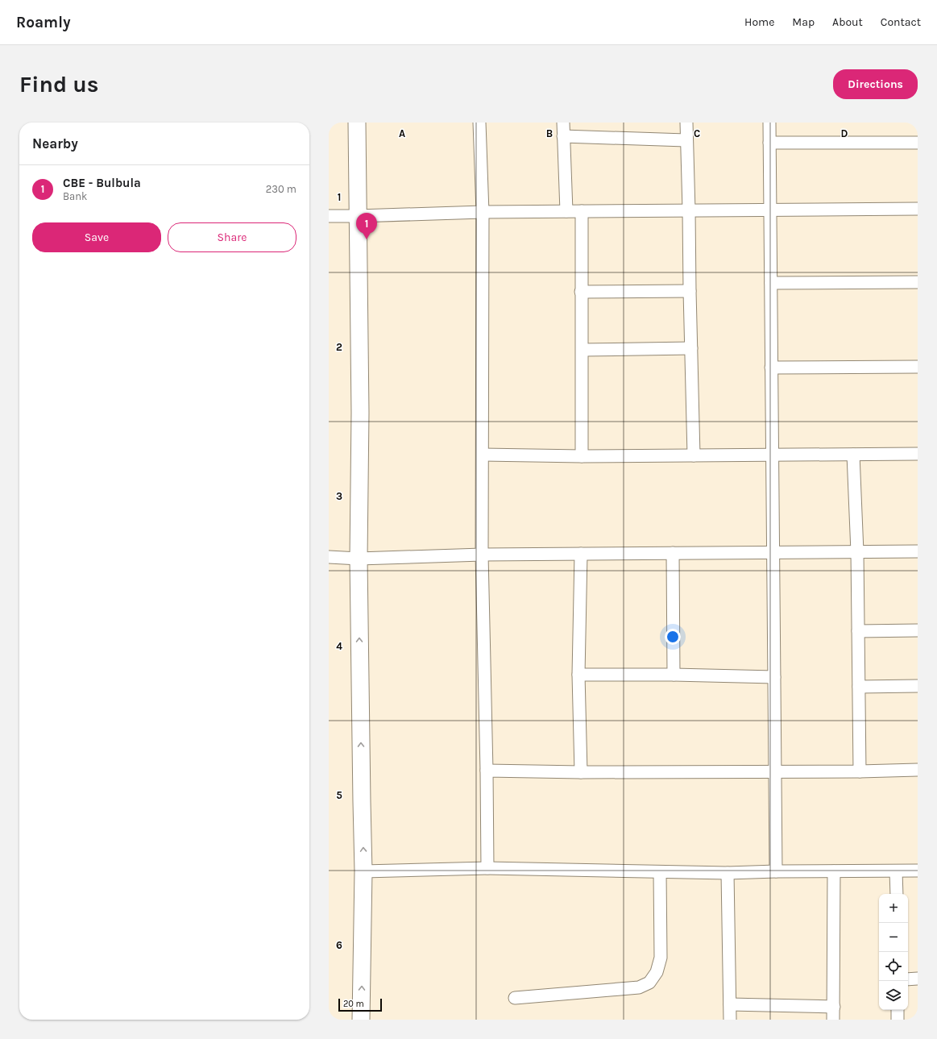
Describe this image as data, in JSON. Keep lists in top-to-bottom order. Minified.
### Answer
{"scale_bar":"20 m","page":{"header":"Roamly","nav":["Home","Map","About","Contact"],"buttons":["Directions",["Save","Share"]],"title":"Find us","heading":"Nearby","list":[{"mark":"1","name":"CBE - Bulbula","note":"Bank","value":"230 m"}],"pins":"1","map_buttons":["+","−"],"scale":"20 m"},"grid":{"columns":["A","B","C","D"],"rows":["1","2","3","4","5","6"]}}
